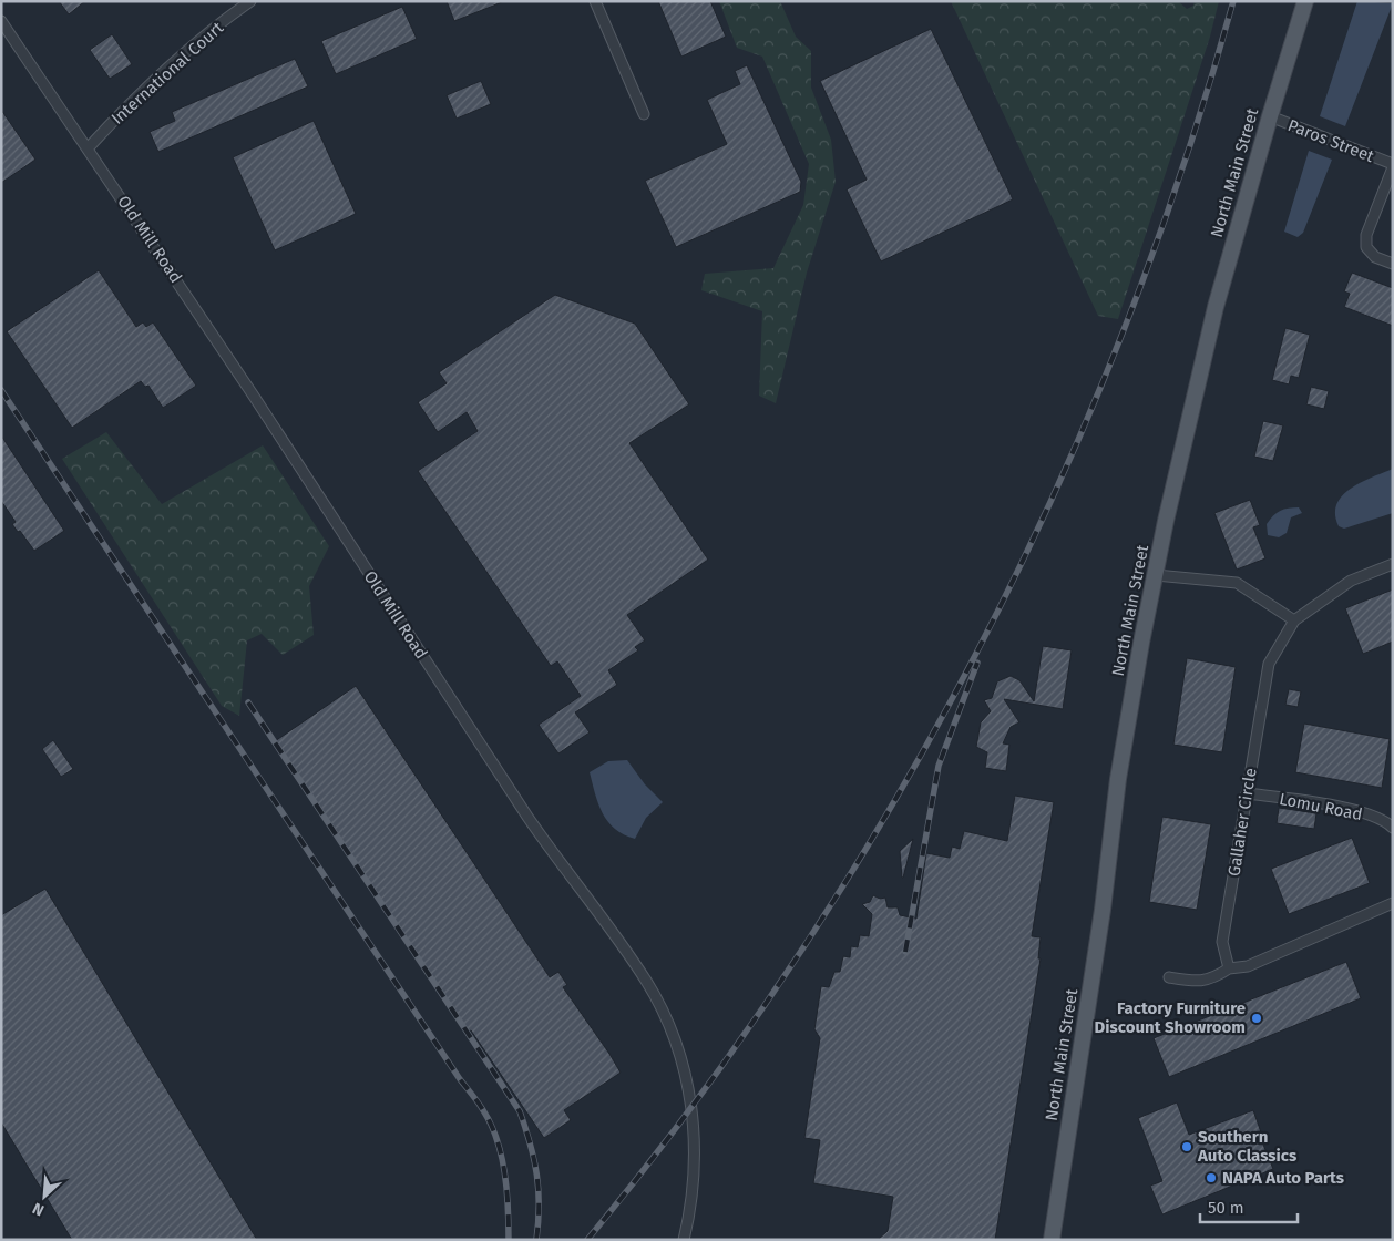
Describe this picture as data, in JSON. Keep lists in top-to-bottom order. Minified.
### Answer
{"streets":{"main road":["North Main Street"],"street":["International Court","Paros Street","Old Mill Road","Lomu Road","Gallaher Circle"]},"crossings":[["International Court","Old Mill Road"],["Paros Street","North Main Street"],["Lomu Road","Gallaher Circle"]],"places":["Factory Furniture Discount Showroom","Southern Auto Classics","NAPA Auto Parts"],"scale_bar":"50 m","north":"bottom left"}
